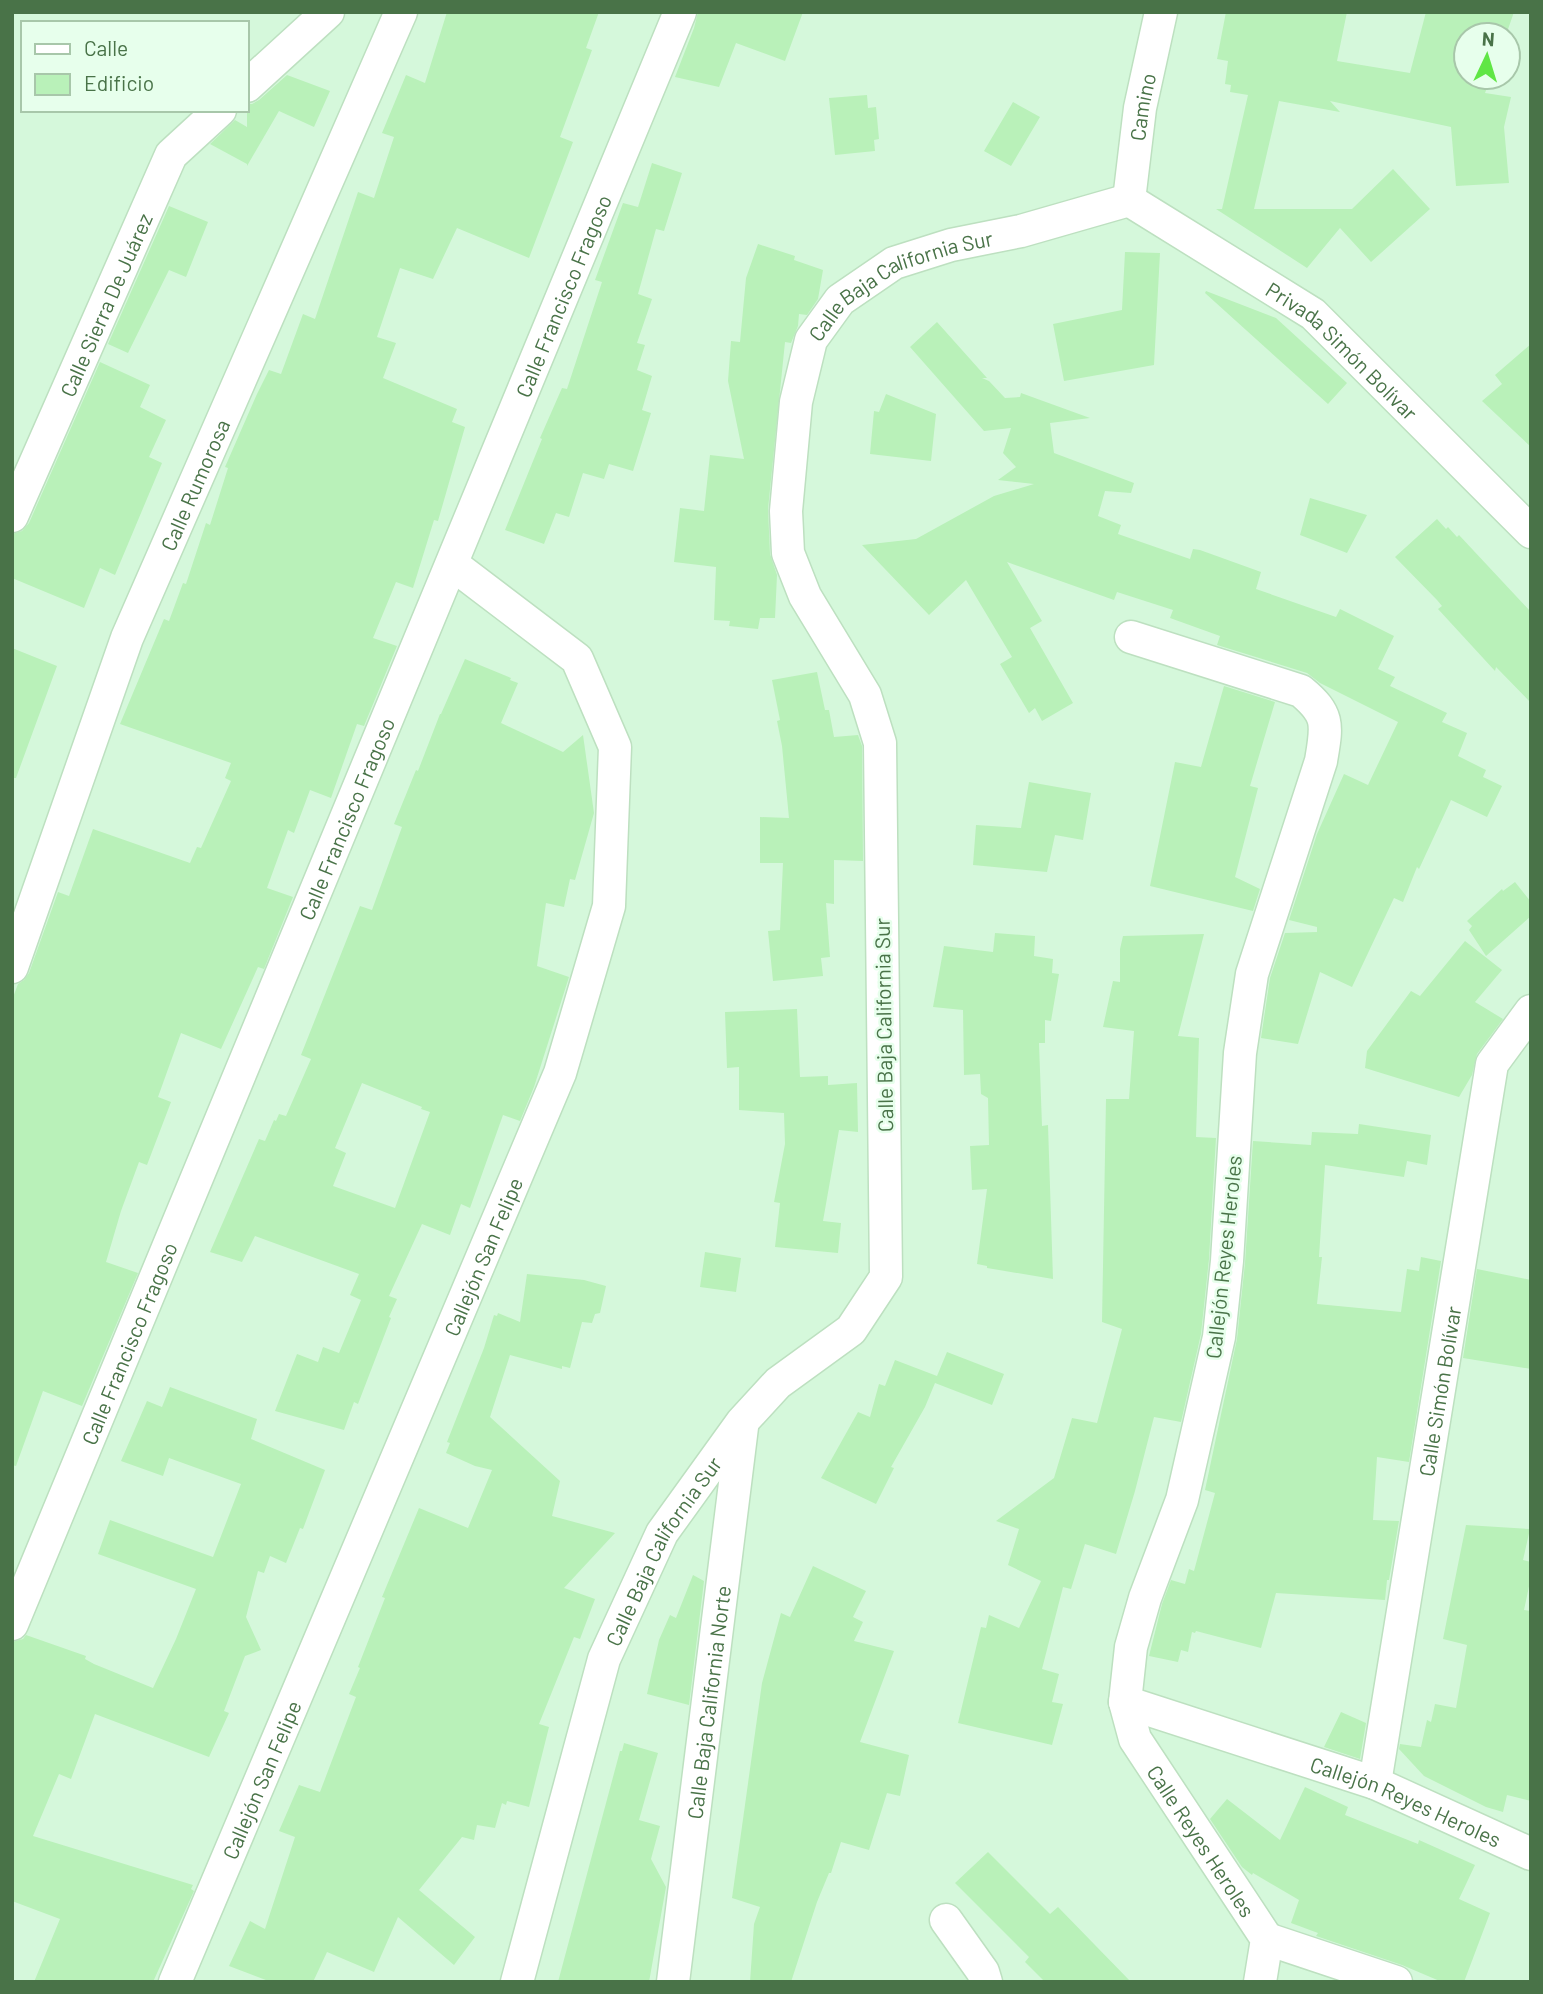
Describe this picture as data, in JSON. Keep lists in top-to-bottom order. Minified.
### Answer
{"streets":{"street":["Camino","Calle Baja California Sur","Calle Francisco Fragoso","Calle Sierra De Juárez","Privada Simón Bolívar","Calle Rumorosa","Callejón San Felipe","Callejón Reyes Heroles","Calle Simón Bolívar","Calle Baja California Norte","Calle Reyes Heroles"]},"crossings":[["Camino","Calle Baja California Sur"],["Camino","Privada Simón Bolívar"],["Calle Baja California Sur","Privada Simón Bolívar"],["Calle Baja California Sur","Calle Baja California Norte"],["Calle Francisco Fragoso","Callejón San Felipe"],["Callejón Reyes Heroles","Calle Simón Bolívar"],["Callejón Reyes Heroles","Calle Reyes Heroles"]],"legend":["Calle","Edificio"],"north":"top"}
